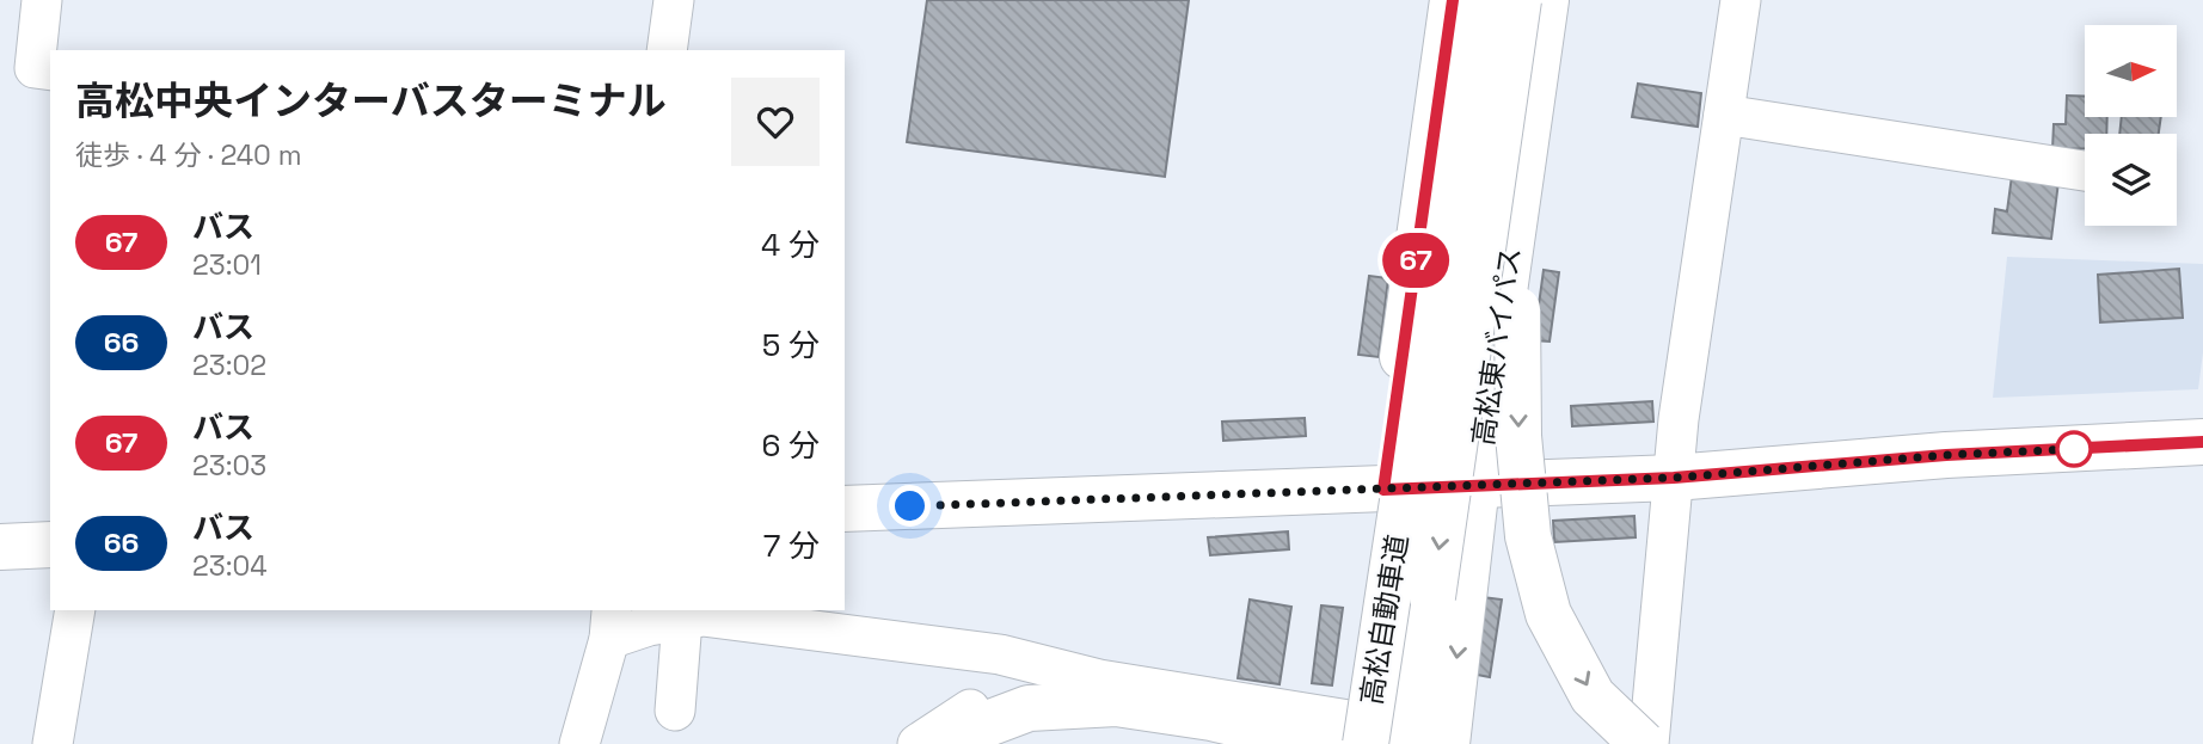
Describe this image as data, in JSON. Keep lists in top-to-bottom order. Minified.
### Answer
{"streets":{"main road":["高松東バイパス","高松自動車道"]},"lines":["bus line 67"],"north":"right","page":{"on_map":"67","heading":["高松中央インターバスターミナル","徒歩 · 4 分 · 240 m"],"list":[{"mark":"67","name":"バス","note":"23:01","value":"4 分"},{"mark":"66","name":"バス","note":"23:02","value":"5 分"},{"mark":"67","name":"バス","note":"23:03","value":"6 分"},{"mark":"66","name":"バス","note":"23:04","value":"7 分"}]}}
